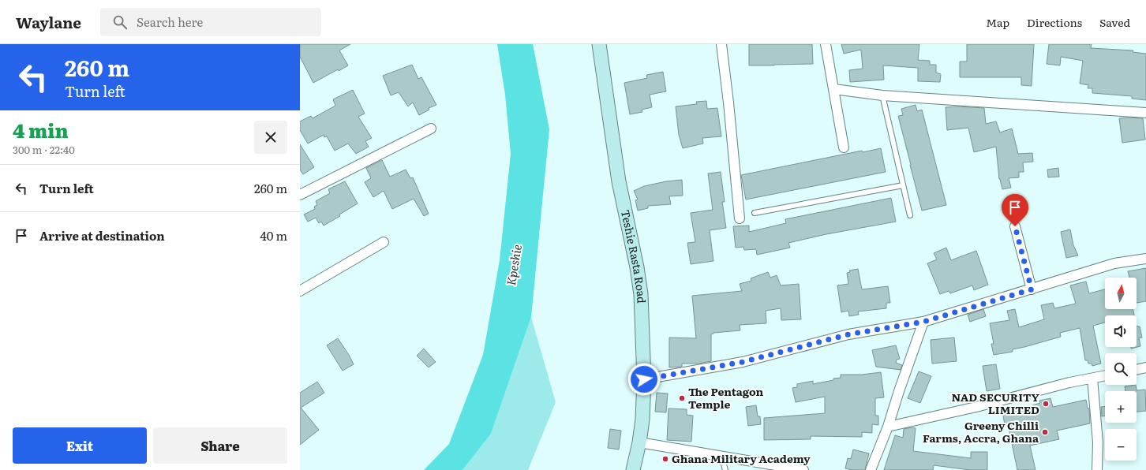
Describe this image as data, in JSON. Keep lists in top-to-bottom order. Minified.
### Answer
{"streets":{"main road":["Teshie Rasta Road"]},"water":["Kpeshie"],"places":["The Pentagon Temple","NAD SECURITY LIMITED","Greeny Chilli Farms, Accra, Ghana","Ghana Military Academy"],"north":"top","page":{"header":"Waylane","search":"Search here","nav":["Map","Directions","Saved"],"turn":["260 m","Turn left"],"heading":["4 min","300 m · 22:40"],"list":[{"name":"Turn left","value":"260 m"},{"name":"Arrive at destination","value":"40 m"}],"map_buttons":["+","−"],"buttons":["Exit","Share"]}}
